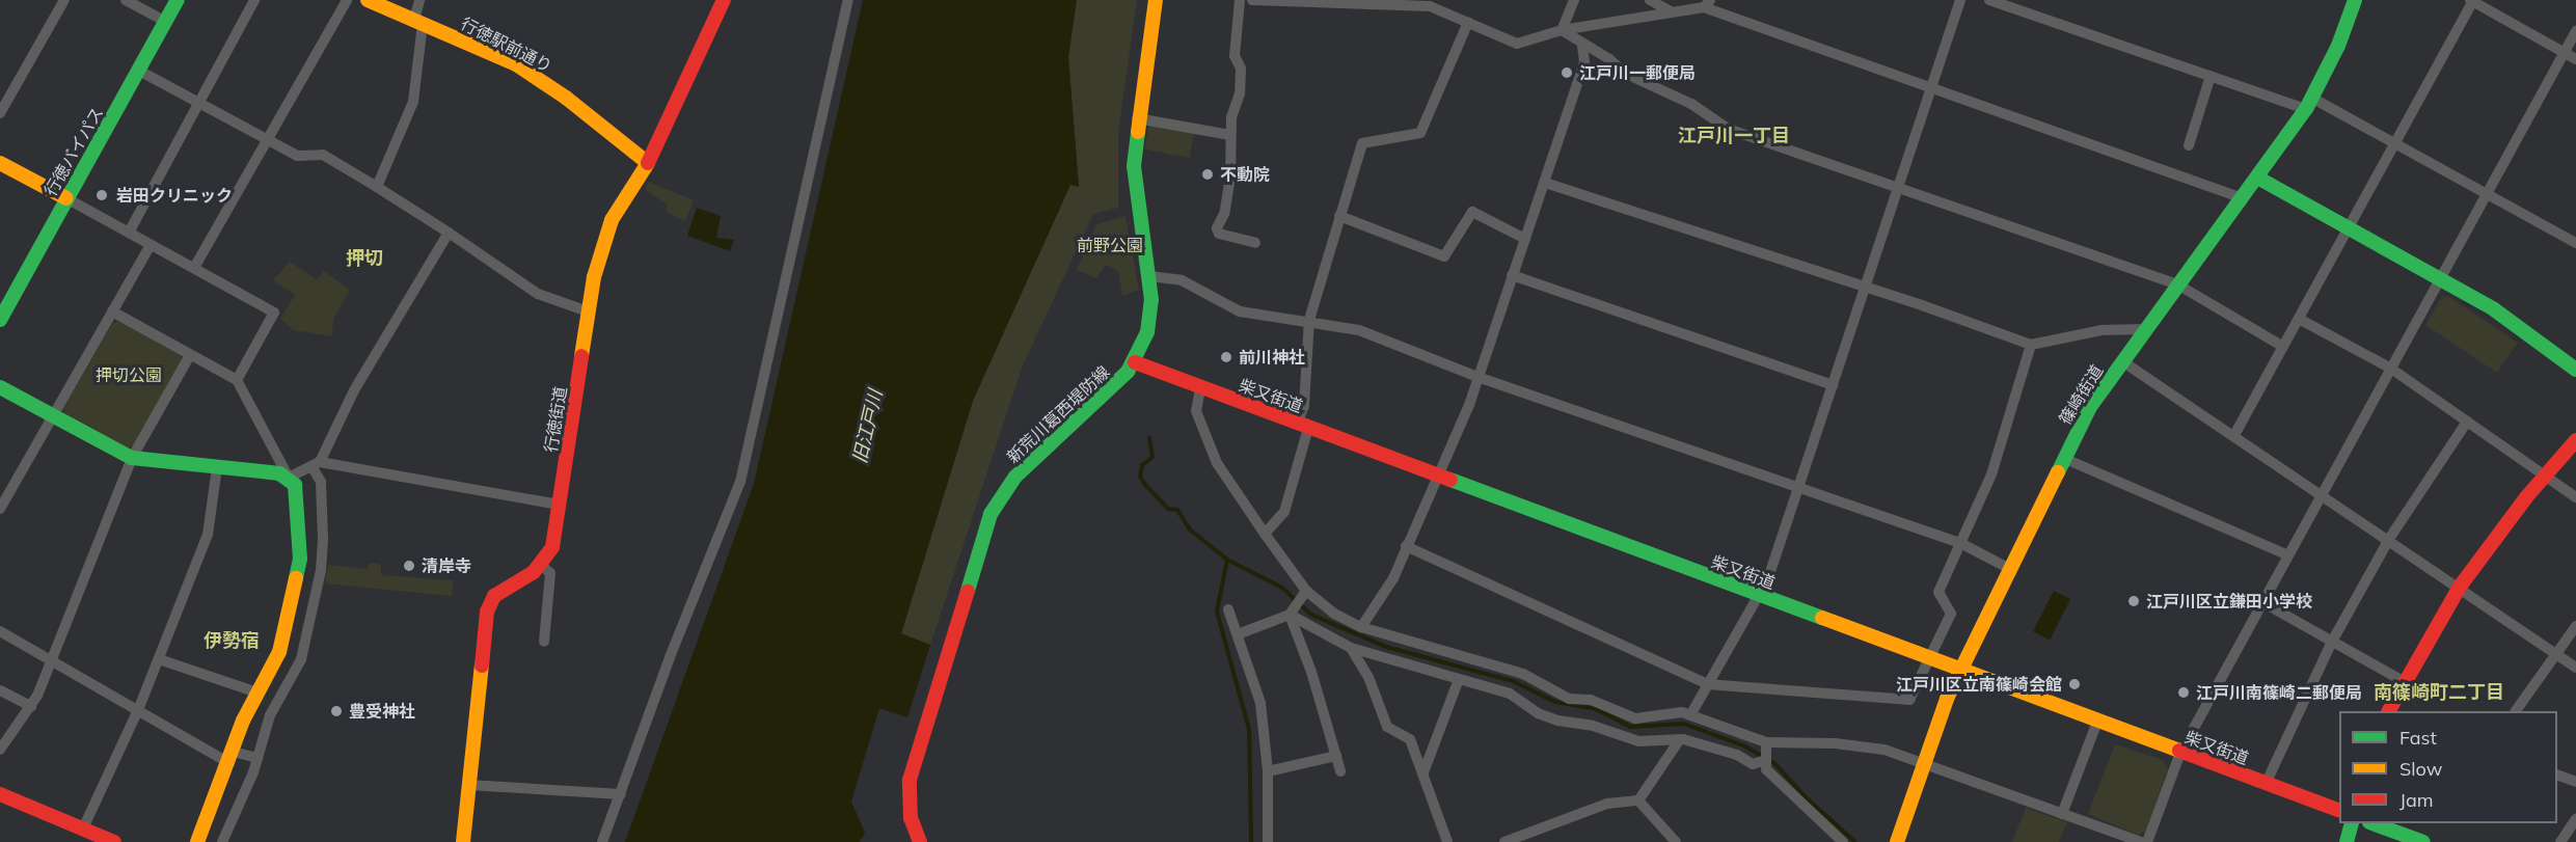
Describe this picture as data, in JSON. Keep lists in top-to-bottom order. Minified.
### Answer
{"streets":{"main road":["行徳駅前通り","行徳バイパス","篠崎街道","柴又街道","新荒川葛西堤防線","行徳街道"]},"crossings":[["行徳駅前通り","行徳街道"],["篠崎街道","柴又街道"],["柴又街道","新荒川葛西堤防線"]],"districts":["江戸川一丁目","押切","伊勢宿","南篠崎町二丁目"],"water":["旧江戸川"],"parks":["前野公園","押切公園"],"places":["江戸川一郵便局","不動院","岩田クリニック","前川神社","清岸寺","江戸川区立鎌田小学校","江戸川区立南篠崎会館","江戸川南篠崎二郵便局","豊受神社"],"legend":["Fast","Slow","Jam"]}
